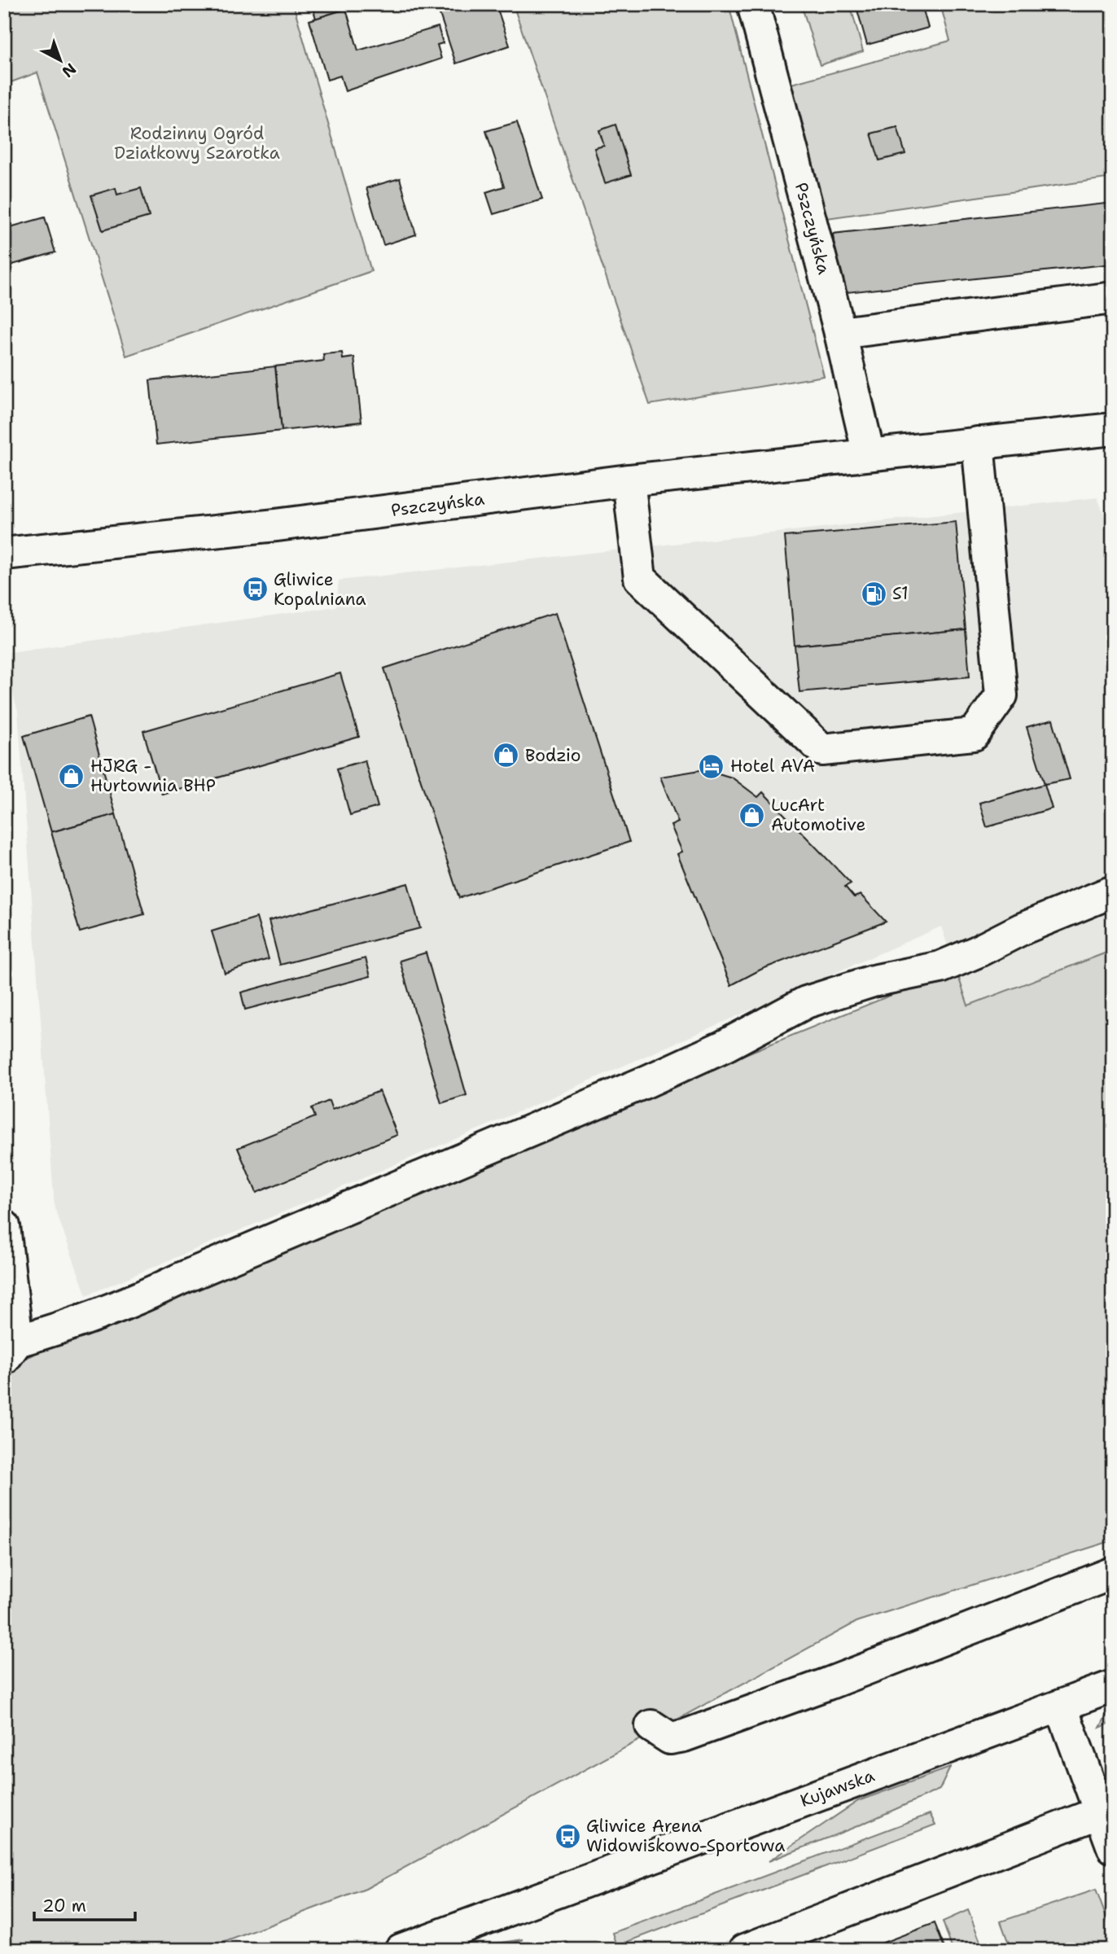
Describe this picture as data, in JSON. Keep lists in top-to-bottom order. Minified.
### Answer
{"streets":{"street":["Pszczyńska","Kujawska"]},"parks":["Rodzinny Ogród Działkowy Szarotka"],"places":{"bus stop":["Gliwice Kopalniana","Gliwice Arena Widowiskowo-Sportowa"],"fuel station":["S1"],"shop":["Bodzio","HJRG - Hurtownia BHP","LucArt Automotive"],"hotel":["Hotel AVA"]},"scale_bar":"20 m","north":"bottom right"}
